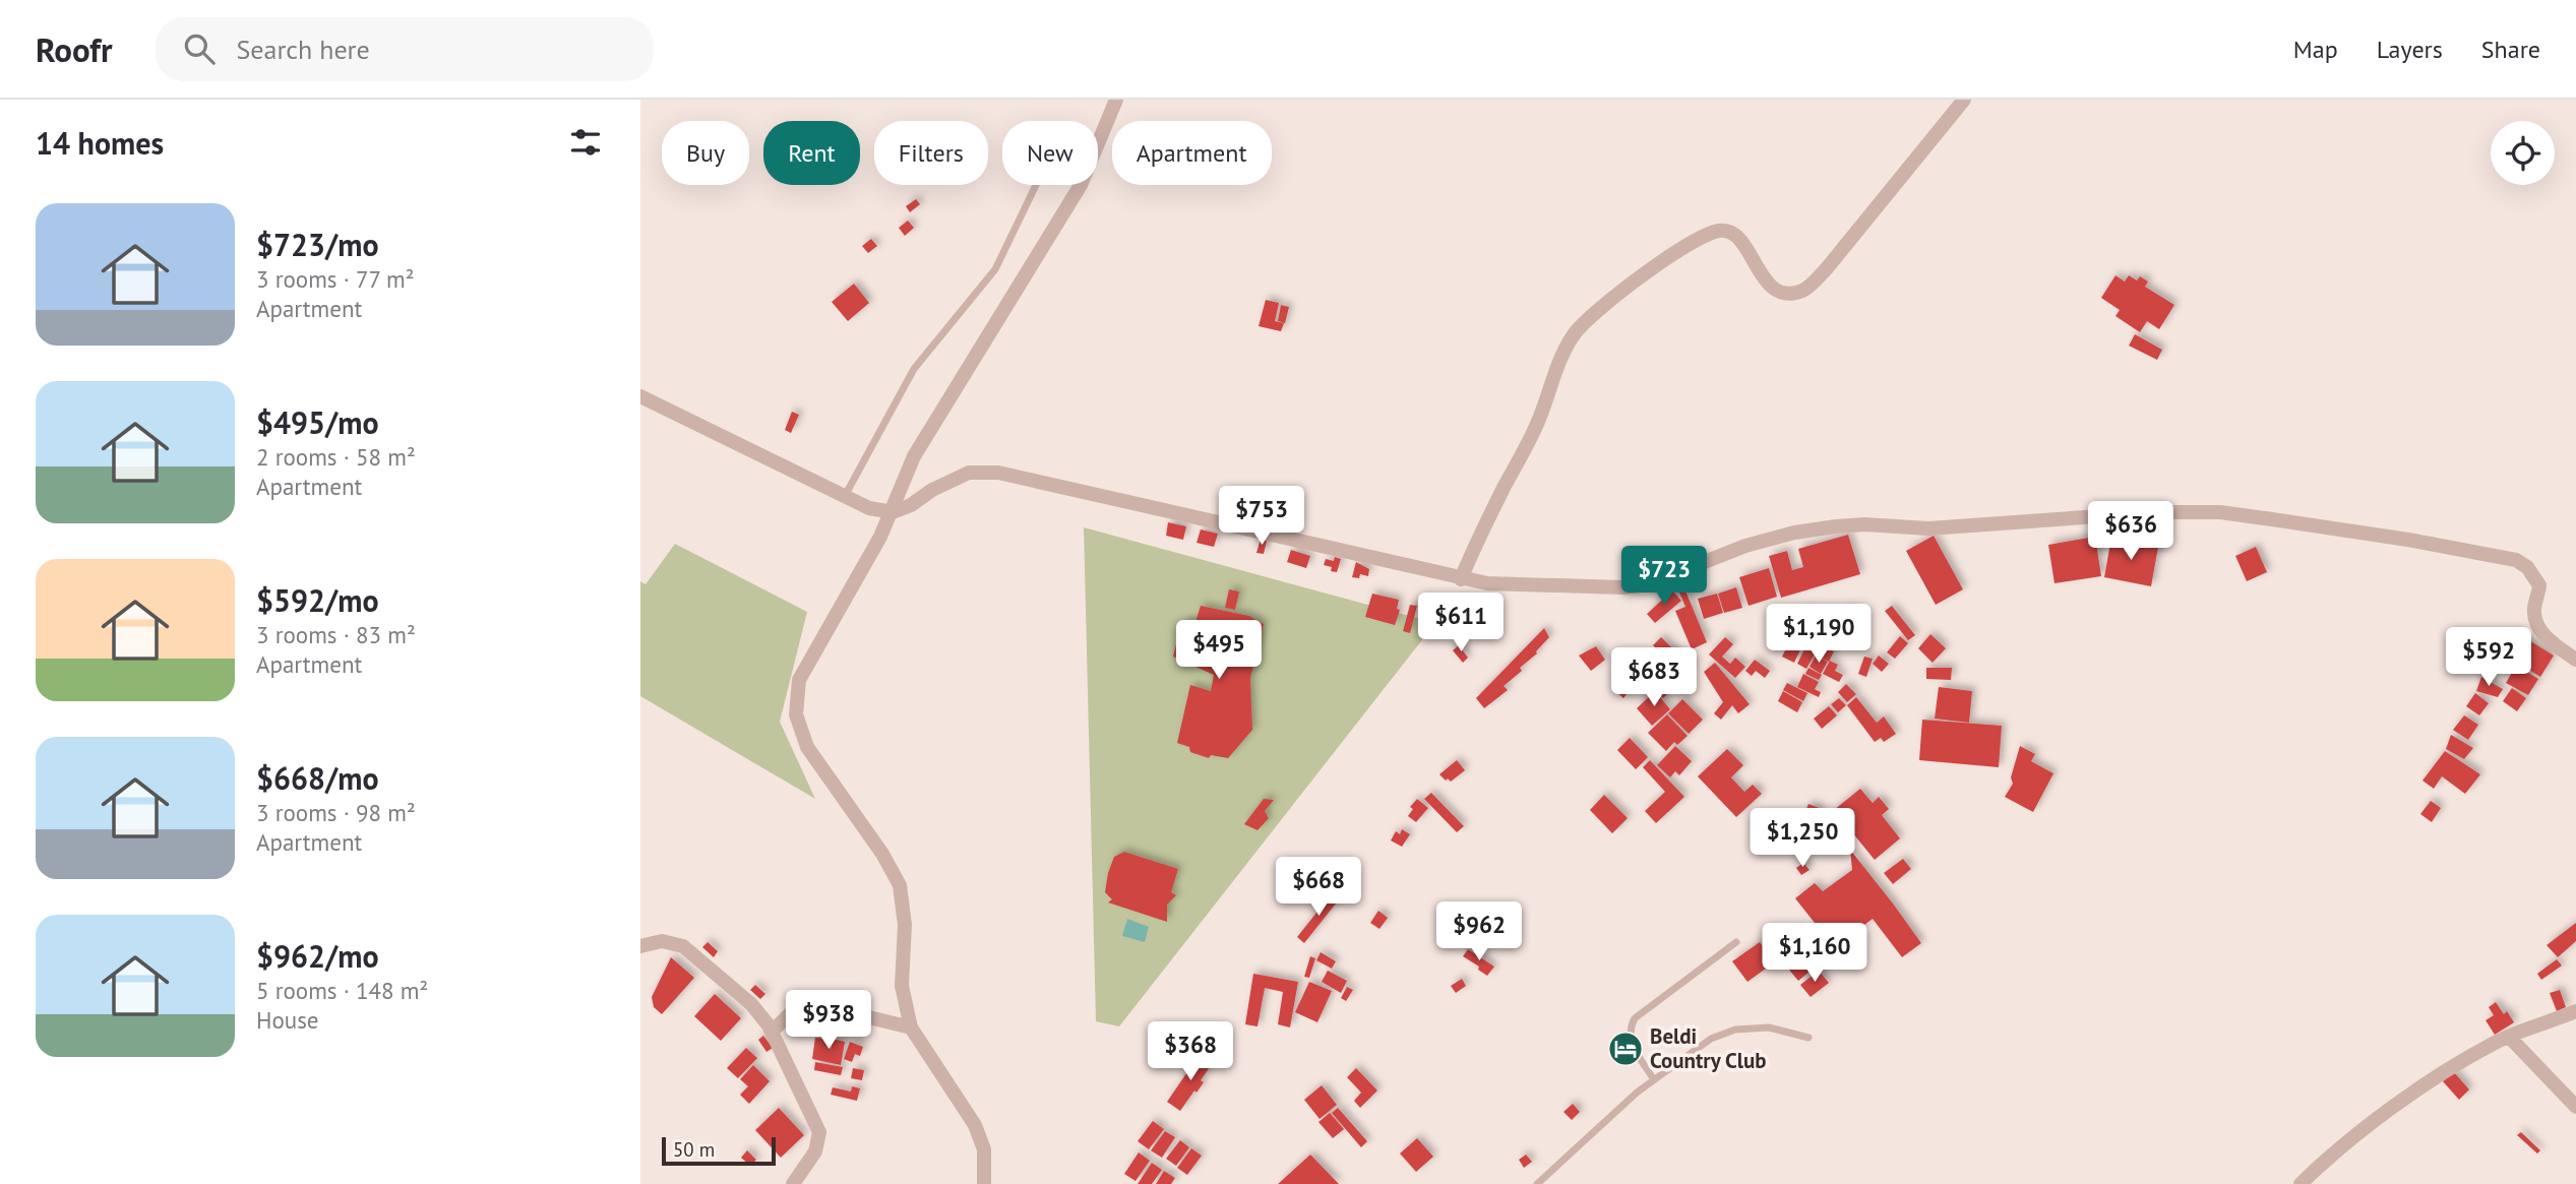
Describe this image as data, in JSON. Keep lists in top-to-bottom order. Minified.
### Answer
{"places":{"hotel":["Beldi Country Club"]},"scale_bar":"50 m","page":{"header":"Roofr","search":"Search here","nav":["Map","Layers","Share"],"heading":"14 homes","chip":["Buy","Rent","Filters","New","Apartment"],"list":[{"name":"$723/mo","note":"3 rooms · 77 m² · Apartment"},{"name":"$495/mo","note":"2 rooms · 58 m² · Apartment"},{"name":"$592/mo","note":"3 rooms · 83 m² · Apartment"},{"name":"$668/mo","note":"3 rooms · 98 m² · Apartment"},{"name":"$962/mo","note":"5 rooms · 148 m² · House"}],"price":["$753","$636","$723","$611","$1,190","$495","$592","$683","$1,250","$668","$962","$1,160","$938","$368"],"scale":"50 m"}}
